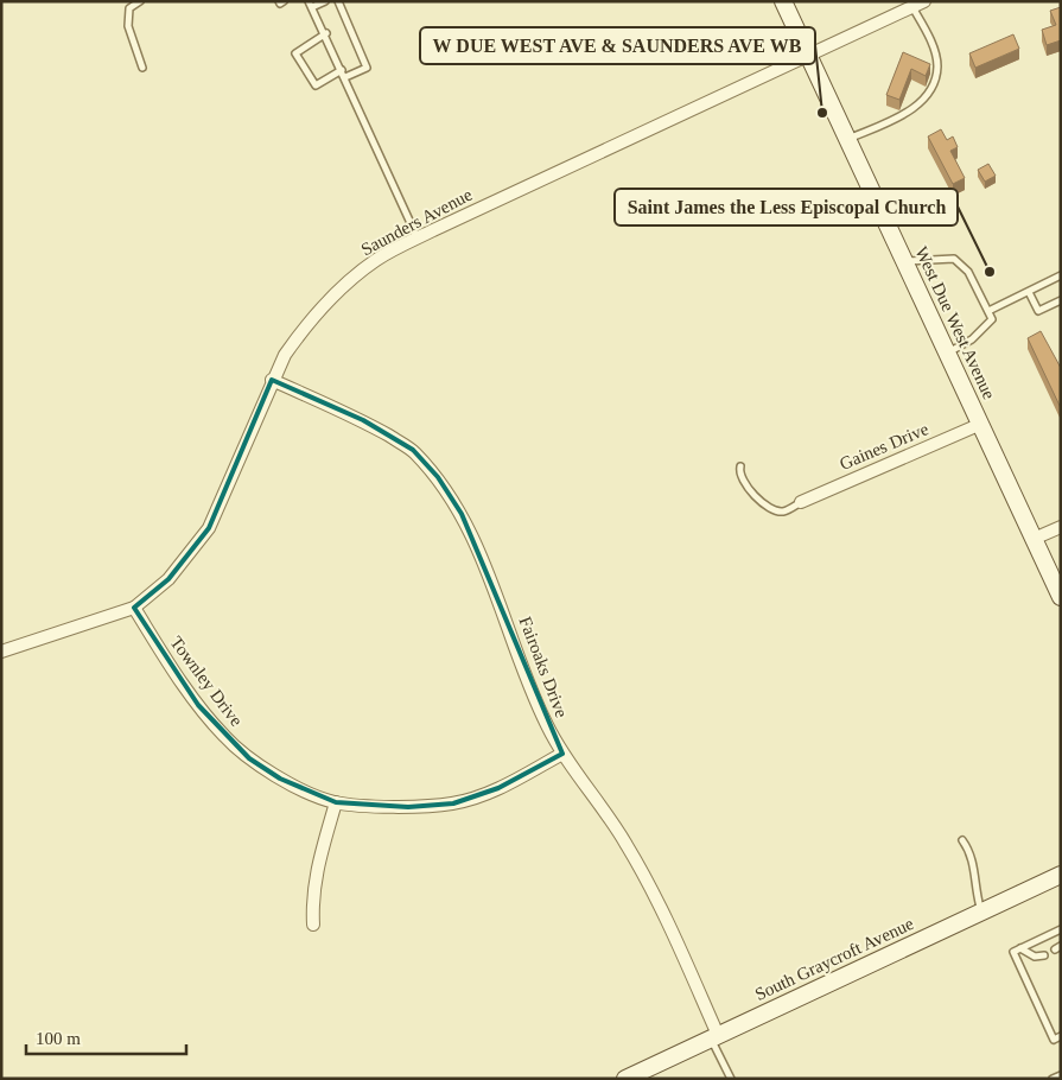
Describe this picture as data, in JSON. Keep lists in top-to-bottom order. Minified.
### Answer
{"streets":{"main road":["West Due West Avenue","South Graycroft Avenue"],"street":["Saunders Avenue","Gaines Drive","Fairoaks Drive","Townley Drive"]},"crossings":[["Saunders Avenue","West Due West Avenue"],["Saunders Avenue","Fairoaks Drive"],["Saunders Avenue","Townley Drive"],["West Due West Avenue","Gaines Drive"],["Fairoaks Drive","Townley Drive"],["Fairoaks Drive","South Graycroft Avenue"]],"places":["W DUE WEST AVE & SAUNDERS AVE WB","Saint James the Less Episcopal Church"],"scale_bar":"100 m"}
